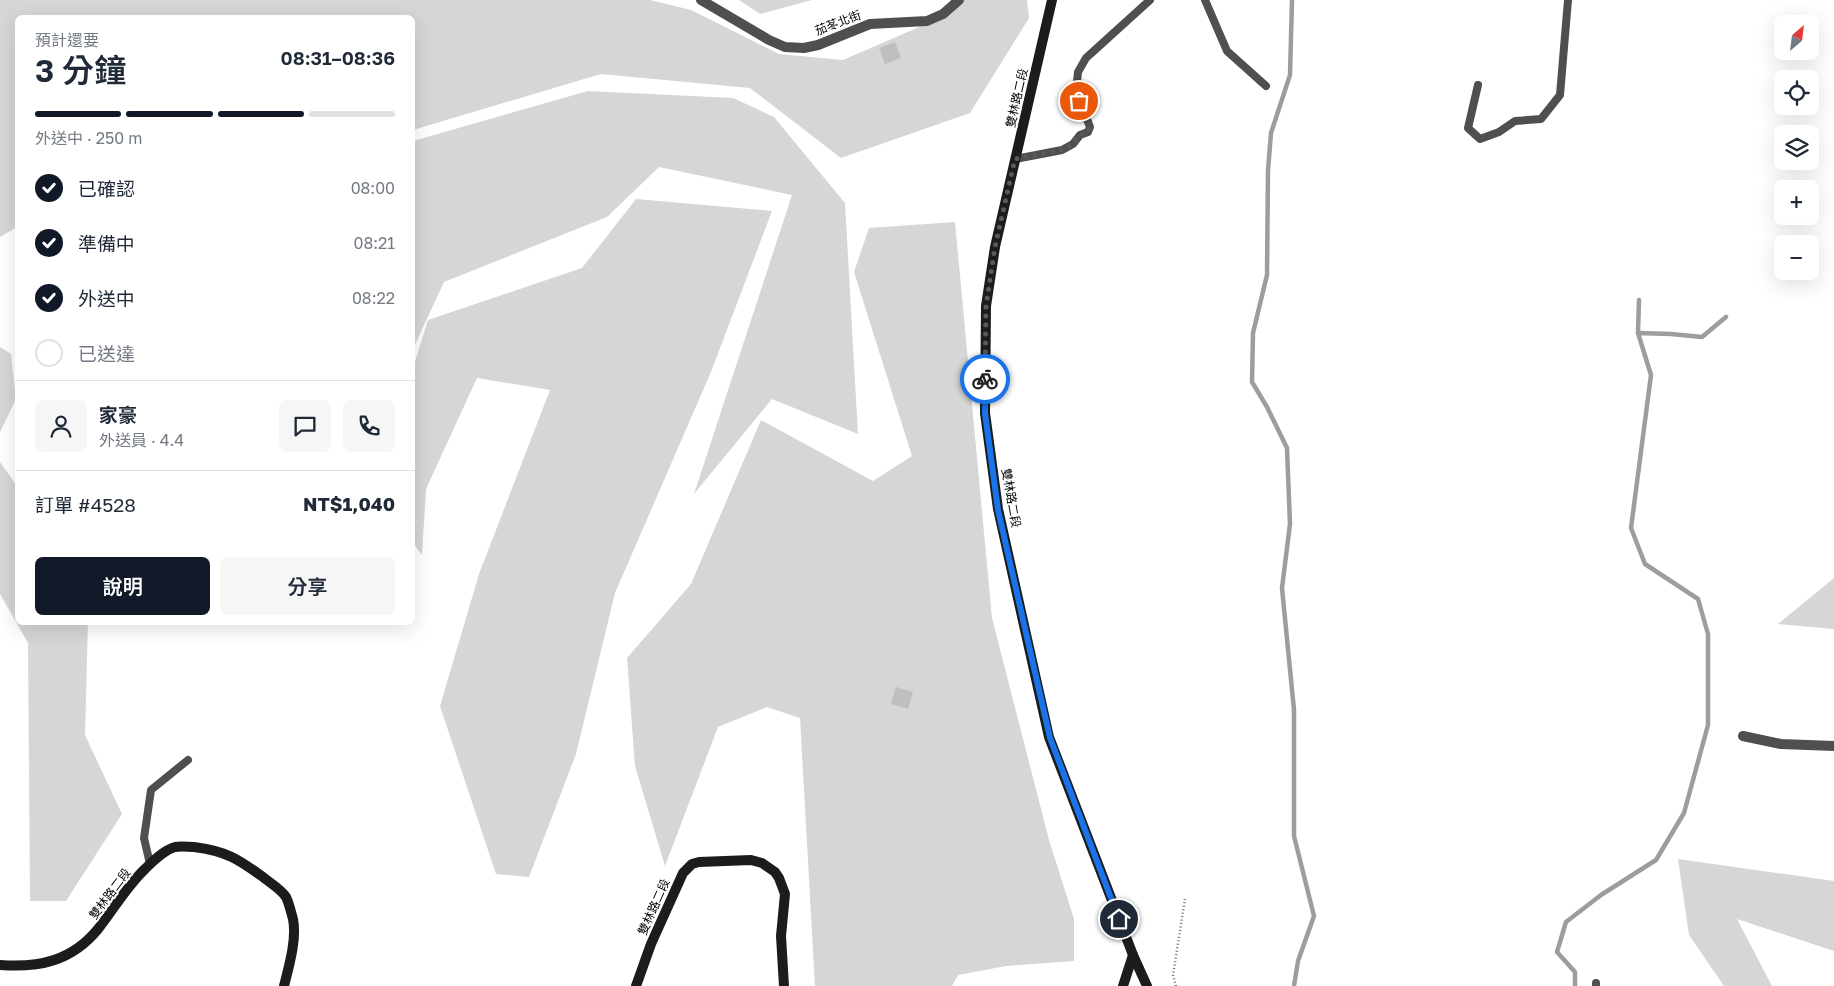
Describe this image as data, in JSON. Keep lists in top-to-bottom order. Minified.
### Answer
{"streets":{"street":["茄苳北街","雙林路二段"]},"north":"top right","page":{"map_buttons":["+","−"],"heading":["3 分鐘","預計還要","08:31–08:36"],"panel":["家豪","外送員 · 4.4","訂單 #4528","NT$1,040"],"bar":"外送中 · 250 m","list":[["已確認","08:00"],["準備中","08:21"],["外送中","08:22"],"已送達"],"buttons":["說明","分享"]}}
